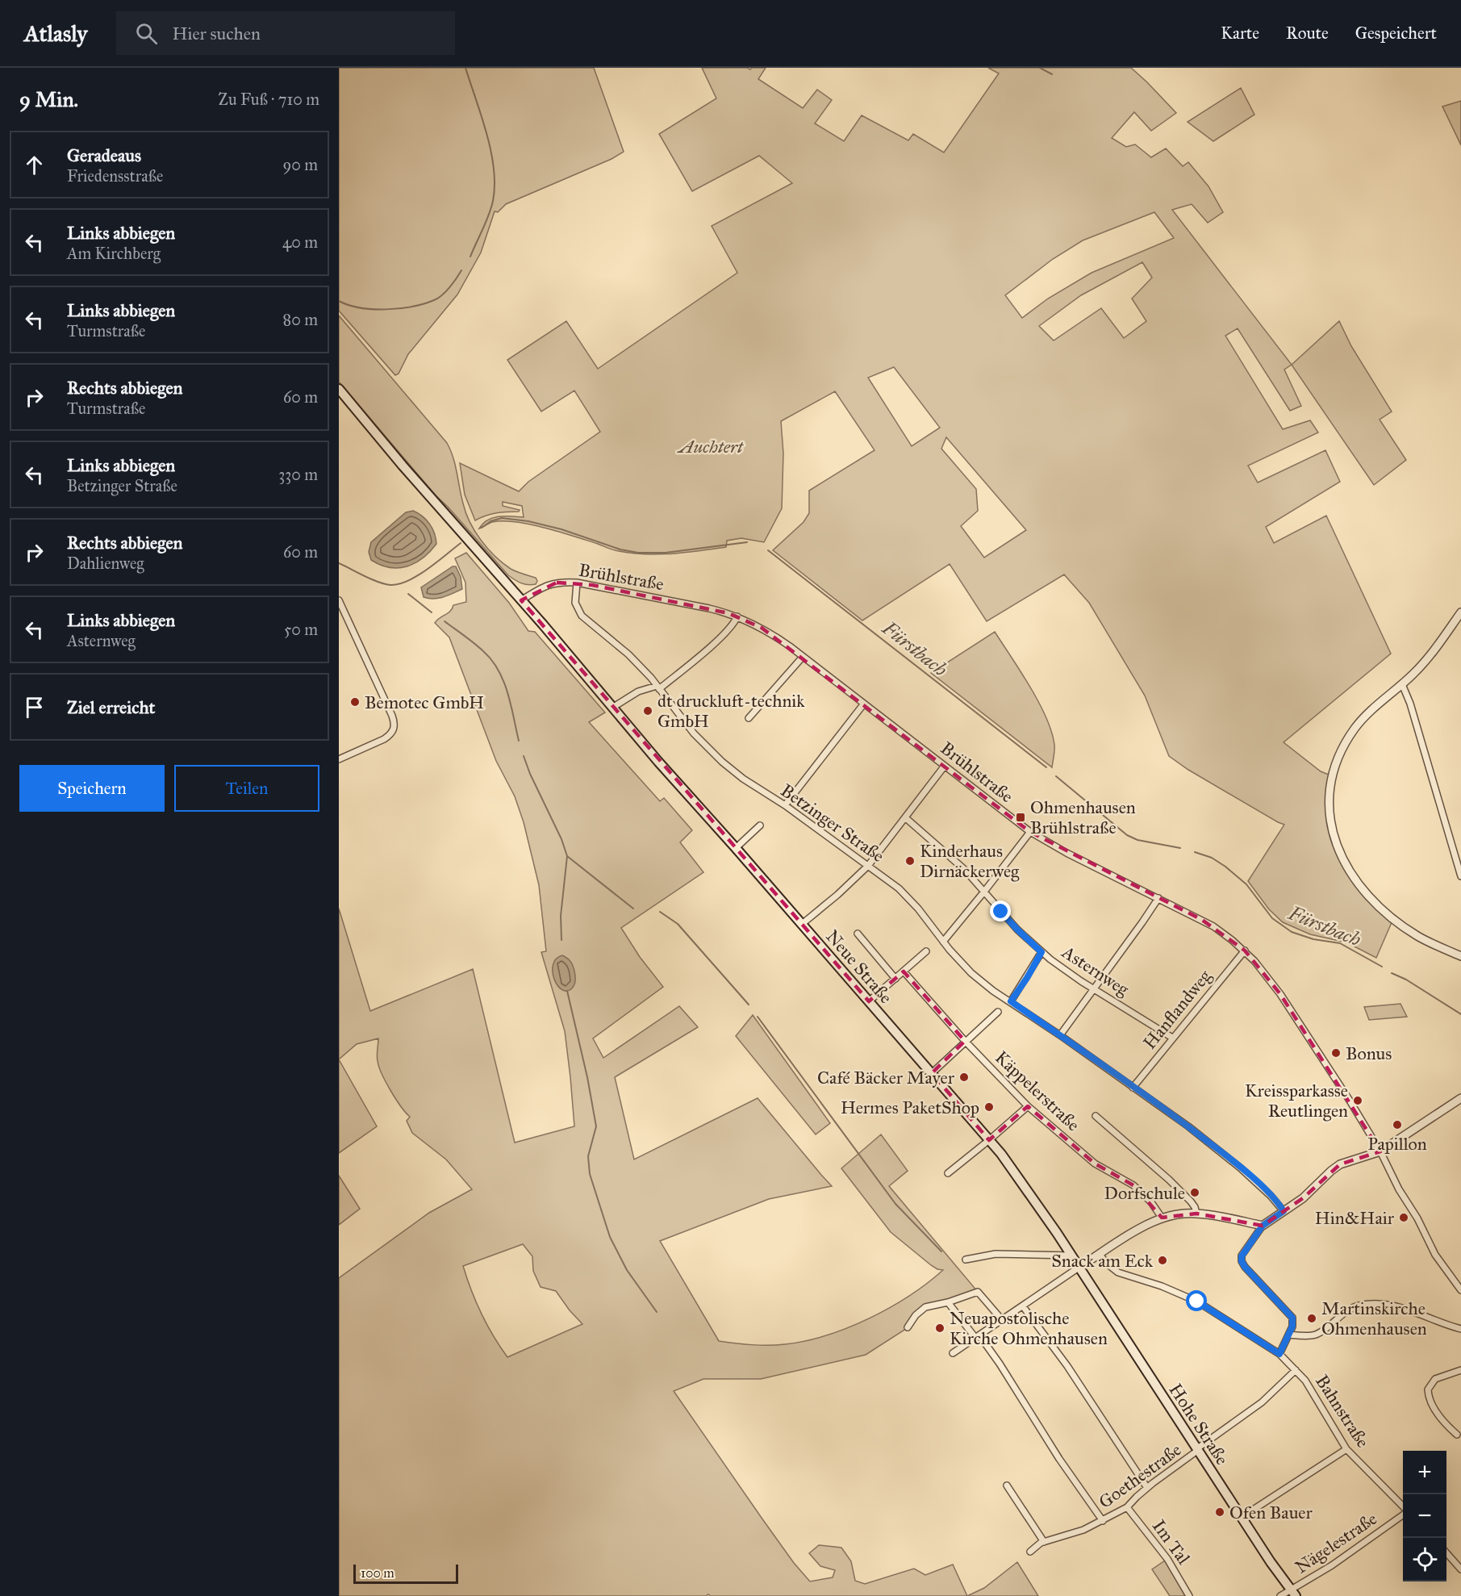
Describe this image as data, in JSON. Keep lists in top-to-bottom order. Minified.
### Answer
{"streets":{"main road":["Neue Straße","Hohe Straße"],"street":["Brühlstraße","Betzinger Straße","Asternweg","Hanflandweg","Käppelerstraße","Bahnstraße","Goethestraße","Im Tal","Nägelestraße"]},"crossings":[["Brühlstraße","Betzinger Straße"],["Brühlstraße","Neue Straße"],["Brühlstraße","Hanflandweg"],["Betzinger Straße","Hanflandweg"],["Neue Straße","Hohe Straße"],["Asternweg","Hanflandweg"],["Bahnstraße","Goethestraße"],["Hohe Straße","Goethestraße"],["Hohe Straße","Nägelestraße"],["Goethestraße","Im Tal"]],"water":["Fürstbach"],"parks":["Auchtert"],"places":{"other":["Bemotec GmbH","dt druckluft-technik GmbH","Kinderhaus Dirnäckerweg","Bonus","Café Bäcker Mayer","Kreissparkasse Reutlingen","Hermes PaketShop","Papillon","Dorfschule","Hin&Hair","Snack am Eck","Martinskirche Ohmenhausen","Neuapostolische Kirche Ohmenhausen","Ofen Bauer"],"transit":["Ohmenhausen Brühlstraße"]},"scale_bar":"100 m","page":{"header":"Atlasly","search":"Hier suchen","nav":["Karte","Route","Gespeichert"],"heading":["9 Min.","Zu Fuß · 710 m"],"list":[["Geradeaus","Friedensstraße","90 m"],["Links abbiegen","Am Kirchberg","40 m"],["Links abbiegen","Turmstraße","80 m"],["Rechts abbiegen","Turmstraße","60 m"],["Links abbiegen","Betzinger Straße","330 m"],["Rechts abbiegen","Dahlienweg","60 m"],["Links abbiegen","Asternweg","50 m"],"Ziel erreicht"],"buttons":["Speichern","Teilen"],"map_buttons":["+","−"],"scale":"100 m"}}
